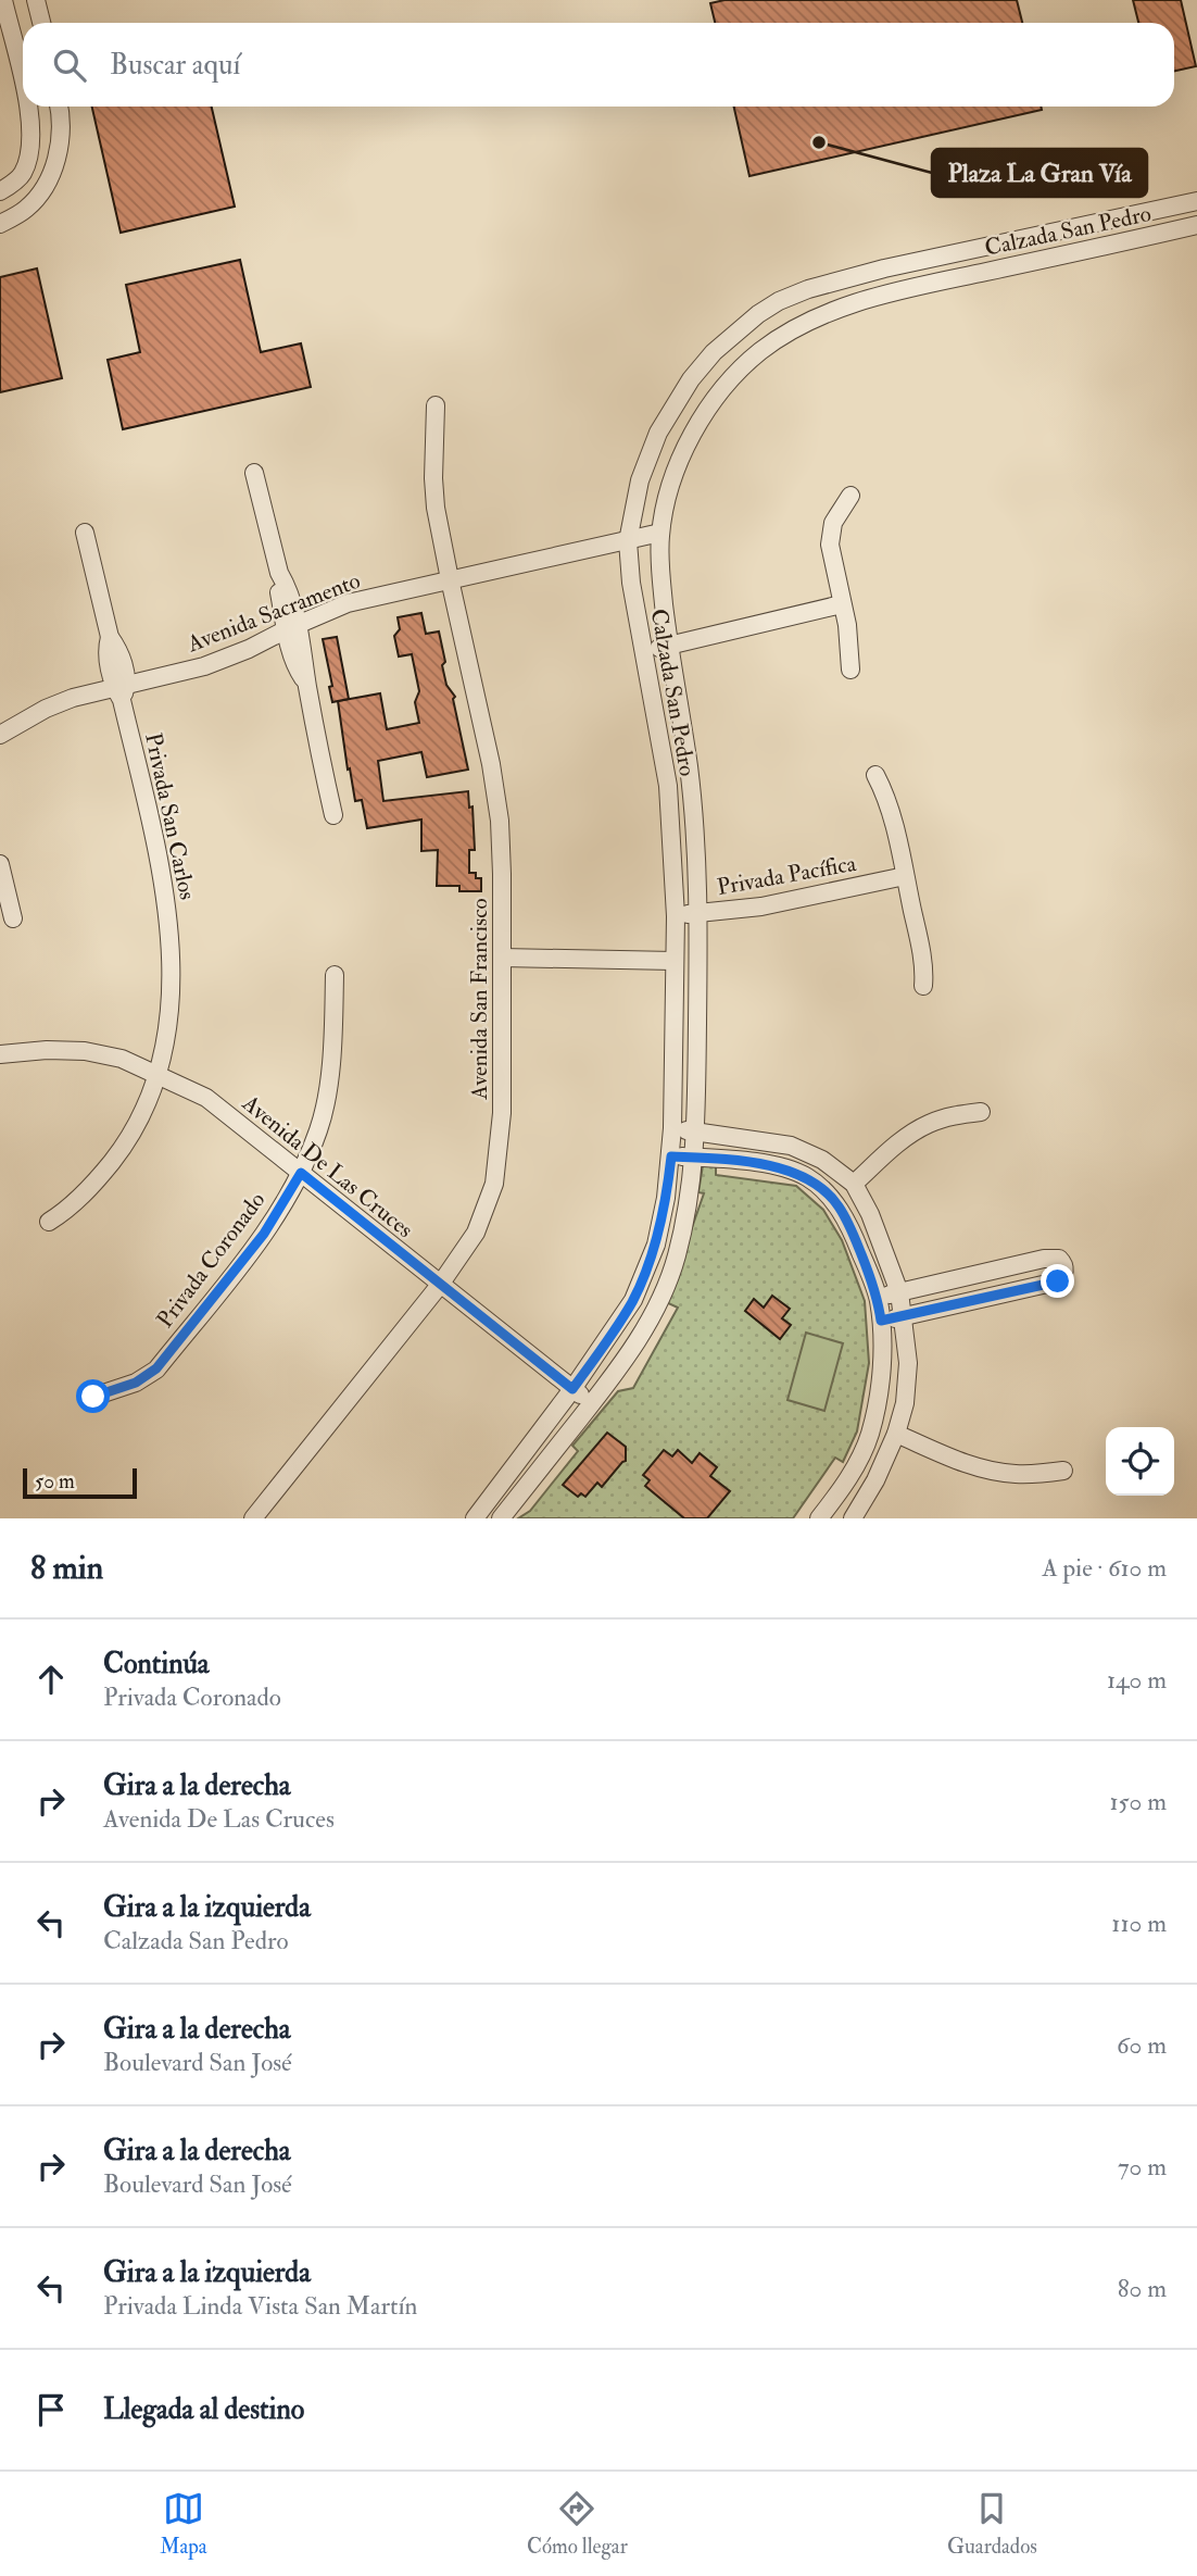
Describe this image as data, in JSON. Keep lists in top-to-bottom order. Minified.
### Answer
{"streets":{"street":["Calzada San Pedro","Avenida Sacramento","Privada San Carlos","Privada Pacífica","Avenida San Francisco","Avenida De Las Cruces","Privada Coronado"]},"crossings":[["Calzada San Pedro","Avenida Sacramento"],["Calzada San Pedro","Privada Pacífica"],["Calzada San Pedro","Avenida De Las Cruces"],["Avenida Sacramento","Privada San Carlos"],["Avenida Sacramento","Avenida San Francisco"],["Privada San Carlos","Avenida De Las Cruces"],["Avenida San Francisco","Avenida De Las Cruces"],["Avenida De Las Cruces","Privada Coronado"]],"places":["Plaza La Gran Vía"],"scale_bar":"50 m","page":{"search":"Buscar aquí","scale":"50 m","heading":["8 min","A pie · 610 m"],"list":[["Continúa","Privada Coronado","140 m"],["Gira a la derecha","Avenida De Las Cruces","150 m"],["Gira a la izquierda","Calzada San Pedro","110 m"],["Gira a la derecha","Boulevard San José","60 m"],["Gira a la derecha","Boulevard San José","70 m"],["Gira a la izquierda","Privada Linda Vista San Martín","80 m"],"Llegada al destino"],"nav":["Mapa","Cómo llegar","Guardados"]}}
